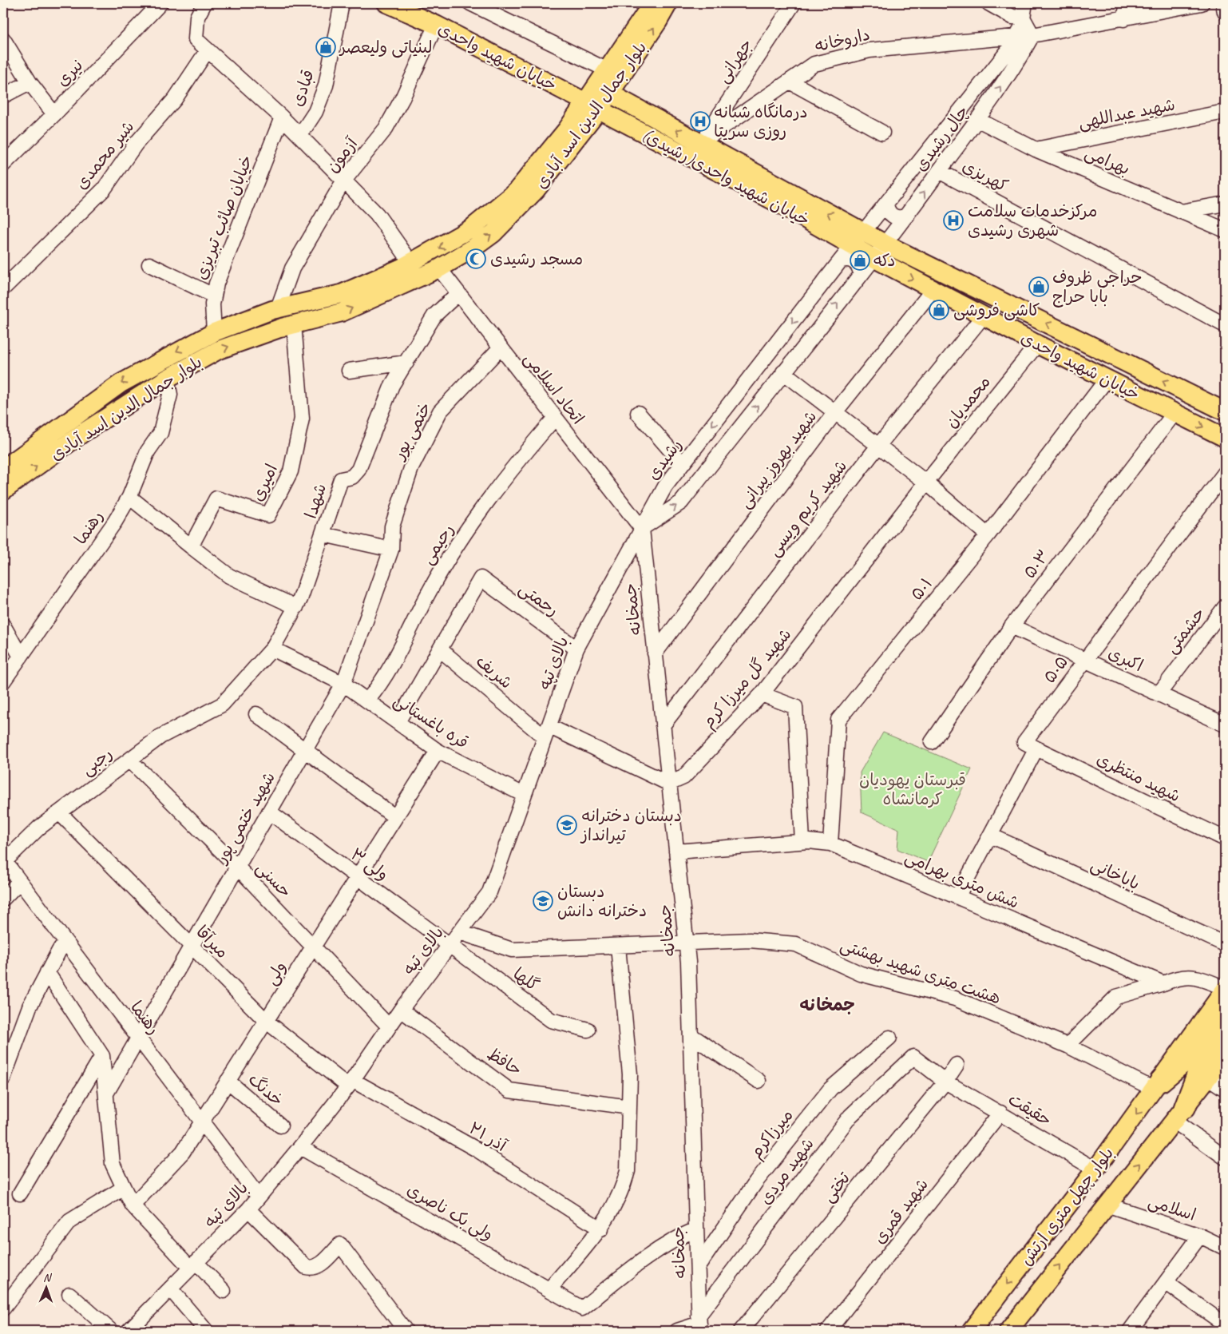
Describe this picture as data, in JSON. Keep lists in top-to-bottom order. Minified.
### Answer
{"streets":{"main road":["خیابان شهید واحدی","بلوار جمال الدین اسد آبادی","خیابان شهید واحدی(رشیدی)","بلوار چهل متری ارتش"],"street":["داروخانه","جهرانی","نیری","قبادی","شهید عبداللهی","چال رشیدی","شیر محمدی","آزمون","بهرامی","کهریزی","خیابان صائب تبریزی","اتحاد اسلامی","محمدیان","ختمی پور","رشیدی","شهید بهروز پیرانی","امیری","شهدا","شهید کریم ویسی","رهنما","رحیمی","۵۰۳","۵۰۱","رحمتی","جمخانه","حشمتی","اکبری","بالای تپه","۵۰۵","شریف","شهید گل میرزا کرم","قره باغستانی","رجبی","شهید منتظری","شهید ختمی پور","ولی ۳","باباخانی","حسنی","شش متری بهرامی","میرآقا","هشت متری شهید بهشتی","ولی","گلها","حافظ","خدنگ","حقیقت","میرزاکرم","۲۱ آذر","شهید مردی","تختی","اسلامی","شهید قمری","ولی بک ناصری"]},"crossings":[["داروخانه","جهرانی"],["داروخانه","چال رشیدی"],["داروخانه","خیابان شهید واحدی(رشیدی)"],["خیابان شهید واحدی","بلوار جمال الدین اسد آبادی"],["خیابان شهید واحدی","چال رشیدی"],["خیابان شهید واحدی","آزمون"],["خیابان شهید واحدی","خیابان شهید واحدی(رشیدی)"],["خیابان شهید واحدی","محمدیان"],["خیابان شهید واحدی","رشیدی"],["خیابان شهید واحدی","شهید بهروز پیرانی"],["خیابان شهید واحدی","شهید کریم ویسی"],["خیابان شهید واحدی","۵۰۳"],["خیابان شهید واحدی","۵۰۱"],["جهرانی","خیابان شهید واحدی(رشیدی)"],["شهید عبداللهی","بهرامی"],["بلوار جمال الدین اسد آبادی","آزمون"],["بلوار جمال الدین اسد آبادی","خیابان شهید واحدی(رشیدی)"],["بلوار جمال الدین اسد آبادی","خیابان صائب تبریزی"],["بلوار جمال الدین اسد آبادی","اتحاد اسلامی"],["بلوار جمال الدین اسد آبادی","امیری"],["بلوار جمال الدین اسد آبادی","رهنما"],["چال رشیدی","بهرامی"],["چال رشیدی","کهریزی"],["چال رشیدی","خیابان شهید واحدی(رشیدی)"],["چال رشیدی","رشیدی"],["خیابان شهید واحدی(رشیدی)","رشیدی"],["اتحاد اسلامی","ختمی پور"],["اتحاد اسلامی","رشیدی"],["اتحاد اسلامی","شهدا"],["اتحاد اسلامی","رحیمی"],["اتحاد اسلامی","جمخانه"],["اتحاد اسلامی","بالای تپه"],["محمدیان","شهید گل میرزا کرم"],["ختمی پور","شهید ختمی پور"],["رشیدی","جمخانه"],["رشیدی","بالای تپه"],["شهید بهروز پیرانی","جمخانه"],["شهدا","قره باغستانی"],["شهدا","رجبی"],["شهید کریم ویسی","جمخانه"],["رهنما","بالای تپه"],["رهنما","رجبی"],["رهنما","شهید ختمی پور"],["رهنما","ولی"],["رحیمی","قره باغستانی"],["۵۰۳","اکبری"],["۵۰۱","شش متری بهرامی"],["رحمتی","بالای تپه"],["رحمتی","شریف"],["جمخانه","بالای تپه"],["جمخانه","شهید گل میرزا کرم"],["جمخانه","شش متری بهرامی"],["جمخانه","هشت متری شهید بهشتی"],["جمخانه","میرزاکرم"],["جمخانه","شهید مردی"],["جمخانه","ولی بک ناصری"],["حشمتی","اکبری"],["اکبری","۵۰۵"],["بالای تپه","شریف"],["بالای تپه","قره باغستانی"],["بالای تپه","ولی ۳"],["بالای تپه","حسنی"],["بالای تپه","میرآقا"],["بالای تپه","هشت متری شهید بهشتی"],["بالای تپه","گلها"],["بالای تپه","حافظ"],["بالای تپه","۲۱ آذر"],["بالای تپه","ولی بک ناصری"],["۵۰۵","شهید منتظری"],["قره باغستانی","شهید ختمی پور"],["قره باغستانی","ولی"],["رجبی","حسنی"],["رجبی","میرآقا"],["شهید ختمی پور","ولی ۳"],["شهید ختمی پور","حسنی"],["شهید ختمی پور","میرآقا"],["ولی ۳","ولی"],["ولی ۳","گلها"],["حسنی","ولی"],["میرآقا","ولی"],["میرآقا","۲۱ آذر"],["هشت متری شهید بهشتی","بلوار چهل متری ارتش"],["ولی","خدنگ"],["حقیقت","شهید مردی"],["حقیقت","تختی"],["حقیقت","بلوار چهل متری ارتش"],["حقیقت","شهید قمری"],["بلوار چهل متری ارتش","اسلامی"]],"districts":["جمخانه"],"parks":["قبرستان یهودیان کرمانشاه"],"places":{"shop":["لبنیاتی ولیعصر","دکه","حراجی ظروف بابا حراج","کاشی فروشی"],"hospital":["درمانگاه شبانه روزی سریتا","مرکزخدمات سلامت شهری رشیدی"],"mosque":["مسجد رشیدی"],"school or university":["دبستان دخترانه تیرانداز","دبستان دخترانه دانش"]},"north":"top"}
